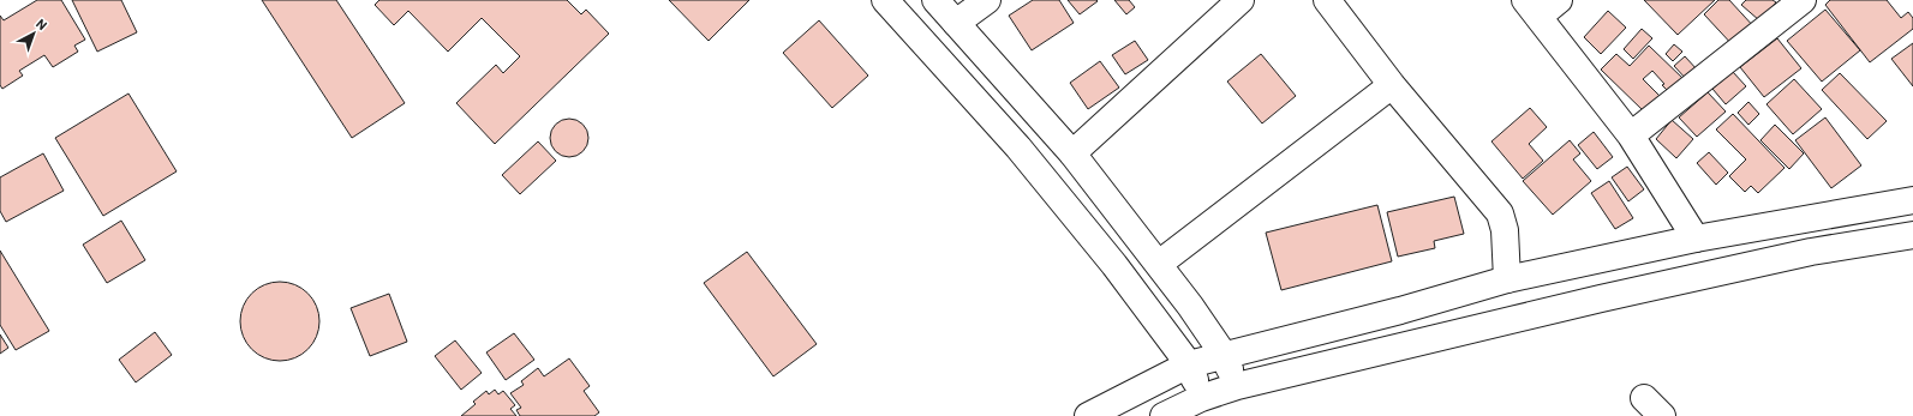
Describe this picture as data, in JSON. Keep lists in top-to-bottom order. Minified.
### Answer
{"north":"top right"}
